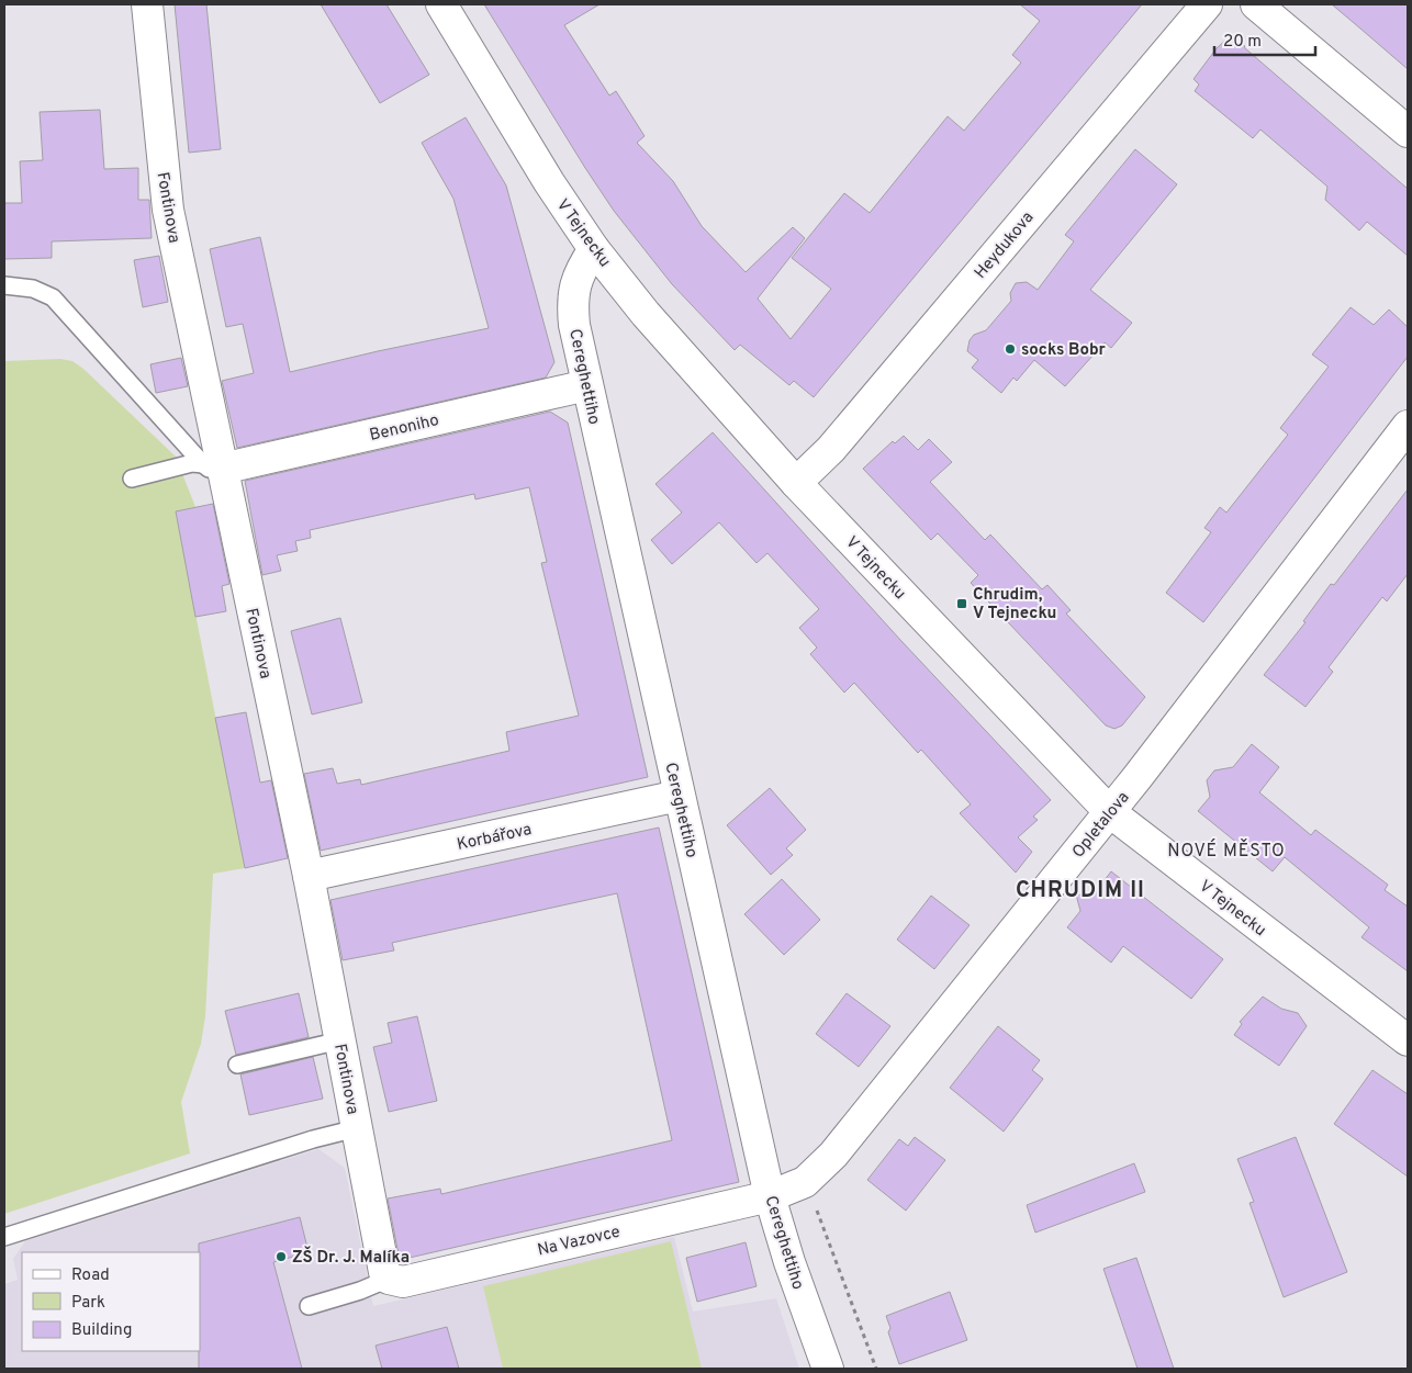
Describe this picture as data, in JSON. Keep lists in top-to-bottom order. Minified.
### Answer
{"streets":{"street":["Fontinova","V Tejnecku","Heydukova","Cereghettiho","Benoniho","Opletalova","Korbářova","Na Vazovce"]},"crossings":[["Fontinova","Benoniho"],["Fontinova","Korbářova"],["Fontinova","Na Vazovce"],["V Tejnecku","Heydukova"],["V Tejnecku","Cereghettiho"],["V Tejnecku","Opletalova"],["Cereghettiho","Benoniho"],["Cereghettiho","Opletalova"],["Cereghettiho","Korbářova"],["Cereghettiho","Na Vazovce"],["Opletalova","Na Vazovce"]],"districts":["NOVÉ MĚSTO","CHRUDIM II"],"places":{"other":["socks Bobr","ZŠ Dr. J. Malíka"],"transit":["Chrudim, V Tejnecku"]},"legend":["Road","Park","Building"],"scale_bar":"20 m"}
